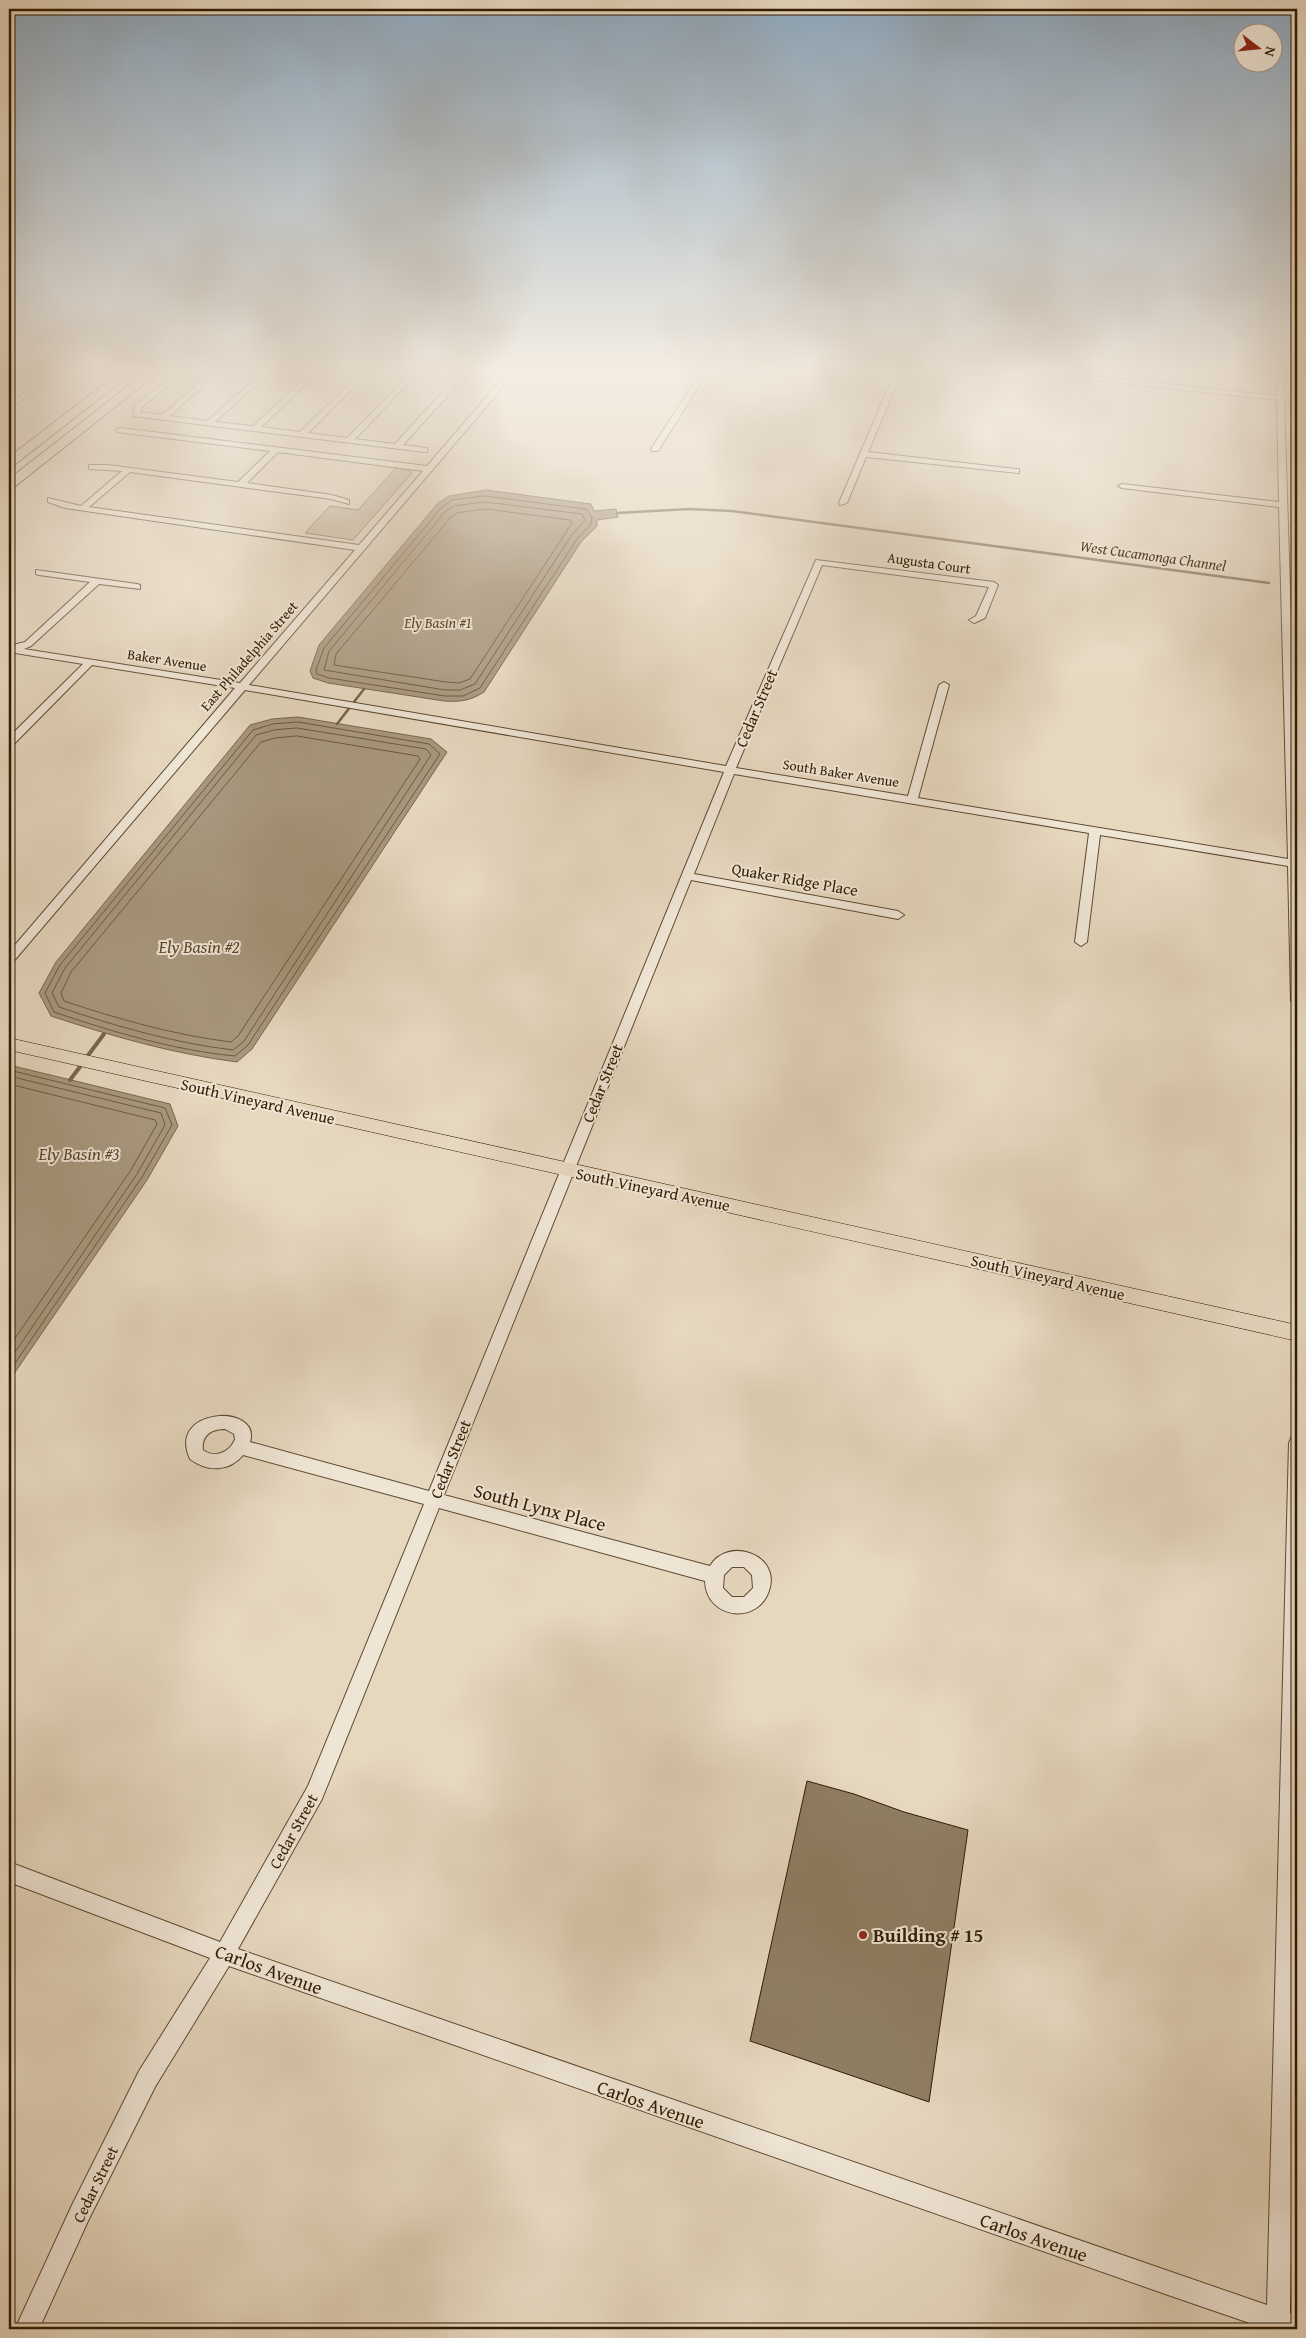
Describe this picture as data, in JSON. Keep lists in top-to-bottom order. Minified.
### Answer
{"streets":{"main road":["South Vineyard Avenue"],"street":["Augusta Court","East Philadelphia Street","Baker Avenue","Cedar Street","South Baker Avenue","Quaker Ridge Place","South Lynx Place","Carlos Avenue"]},"crossings":[["Augusta Court","Cedar Street"],["East Philadelphia Street","Baker Avenue"],["Baker Avenue","South Baker Avenue"],["Cedar Street","South Baker Avenue"],["Cedar Street","Quaker Ridge Place"],["Cedar Street","South Vineyard Avenue"],["Cedar Street","South Lynx Place"],["Cedar Street","Carlos Avenue"]],"water":["West Cucamonga Channel","Ely Basin #1","Ely Basin #2","Ely Basin #3"],"places":["Building # 15"],"north":"right"}
